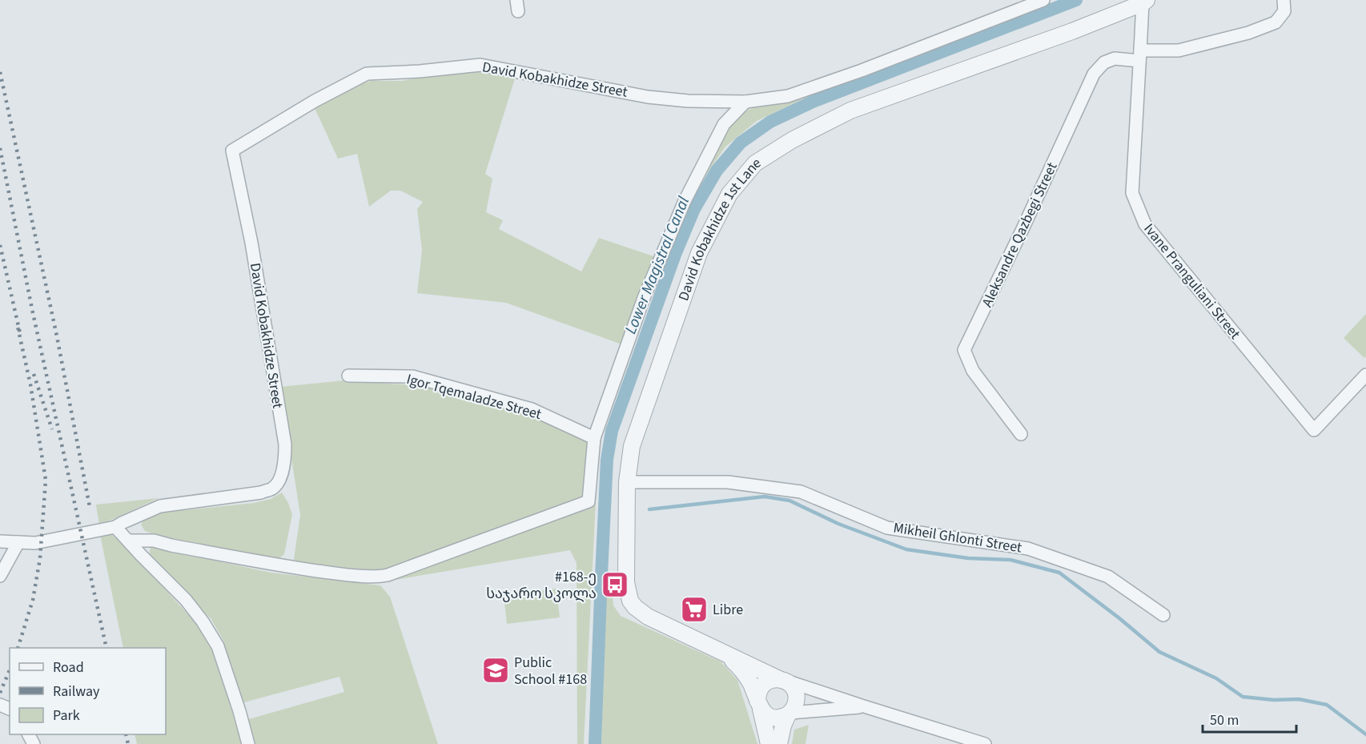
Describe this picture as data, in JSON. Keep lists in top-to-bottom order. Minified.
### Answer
{"streets":{"street":["David Kobakhidze Street","David Kobakhidze 1st Lane","Aleksandre Qazbegi Street","Ivane Pranguliani Street","Igor Tqemaladze Street","Mikheil Ghlonti Street"]},"crossings":[["David Kobakhidze 1st Lane","Ivane Pranguliani Street"],["David Kobakhidze 1st Lane","Mikheil Ghlonti Street"],["Aleksandre Qazbegi Street","Ivane Pranguliani Street"]],"water":["Lower Magistral Canal"],"places":{"bus stop":["#168-ე საჯარო სკოლა"],"supermarket":["Libre"],"school or university":["Public School #168"]},"legend":["Road","Railway","Park"],"scale_bar":"50 m"}
